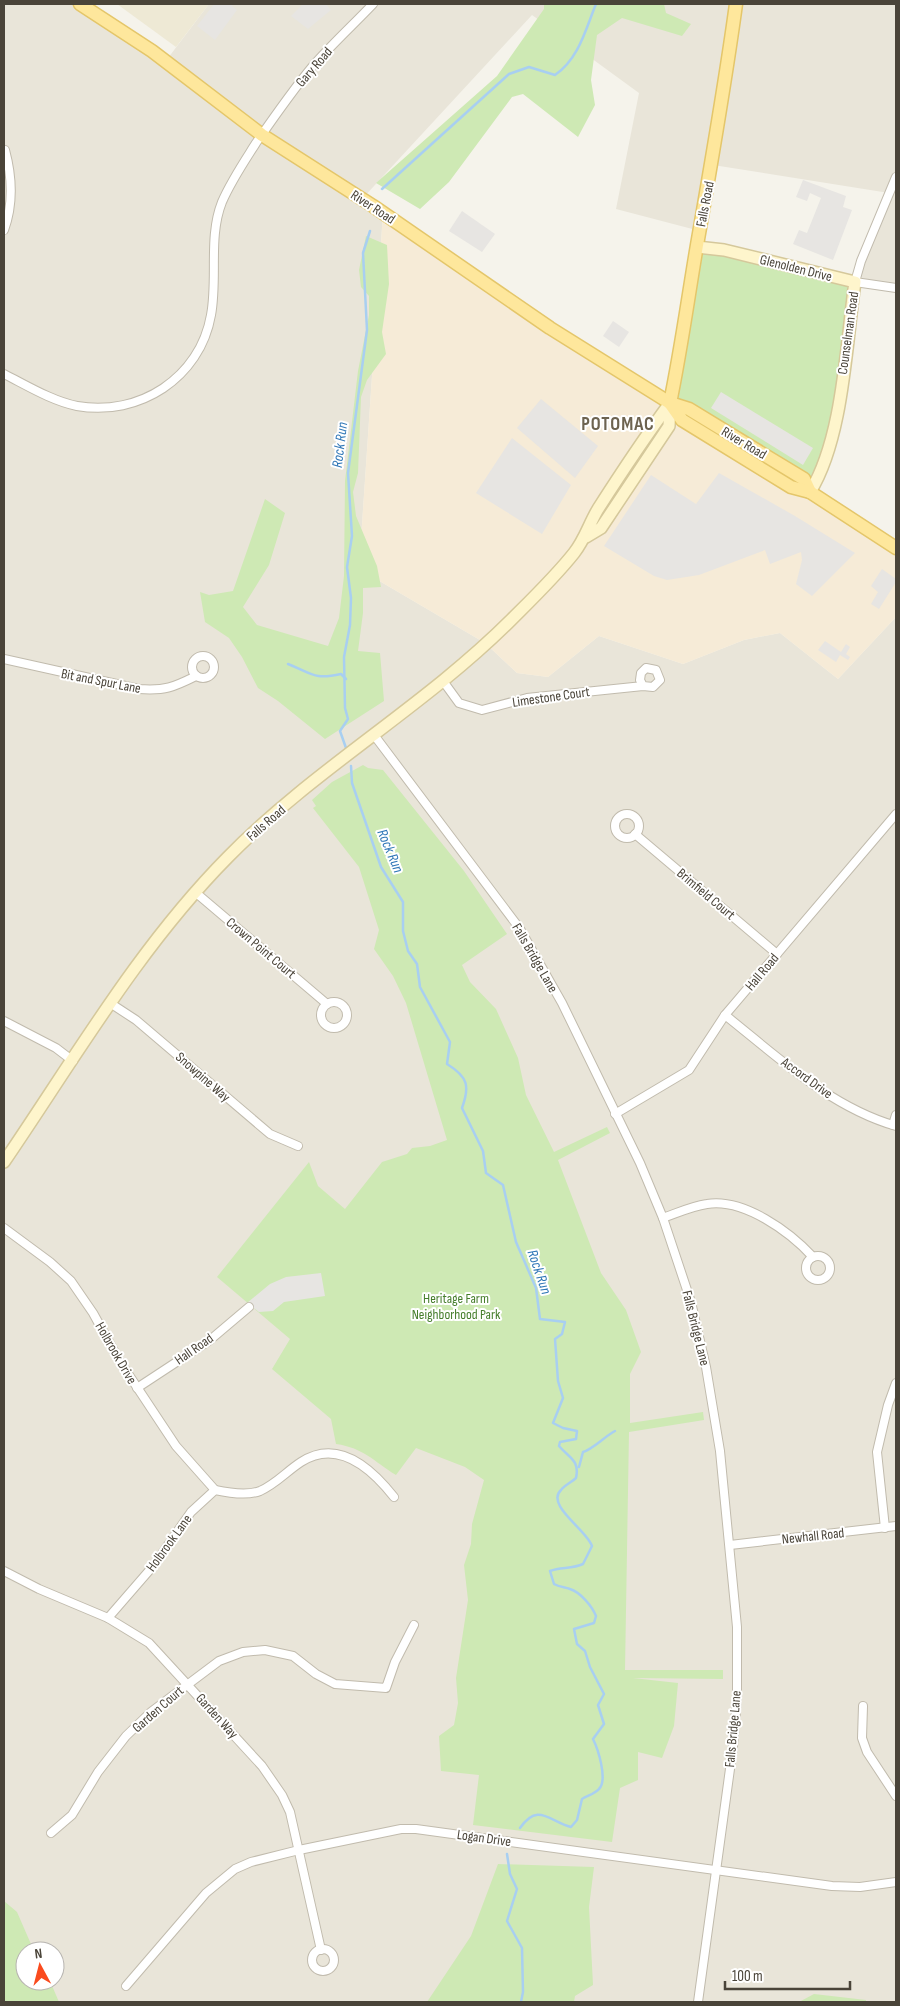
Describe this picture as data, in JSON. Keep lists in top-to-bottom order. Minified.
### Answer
{"streets":{"main road":["Falls Road","River Road","Glenolden Drive","Counselman Road"],"street":["Gary Road","Bit and Spur Lane","Limestone Court","Brimfield Court","Crown Point Court","Falls Bridge Lane","Hall Road","Snowpine Way","Accord Drive","Holbrook Drive","Newhall Road","Holbrook Lane","Garden Court","Garden Way","Logan Drive"]},"crossings":[["Gary Road","River Road"],["Falls Road","River Road"],["Falls Road","Glenolden Drive"],["Falls Road","Limestone Court"],["Falls Road","Crown Point Court"],["Falls Road","Falls Bridge Lane"],["Falls Road","Snowpine Way"],["River Road","Counselman Road"],["Glenolden Drive","Counselman Road"],["Brimfield Court","Hall Road"],["Falls Bridge Lane","Hall Road"],["Falls Bridge Lane","Newhall Road"],["Falls Bridge Lane","Logan Drive"],["Hall Road","Accord Drive"],["Hall Road","Holbrook Drive"],["Holbrook Drive","Holbrook Lane"],["Holbrook Lane","Garden Way"],["Garden Court","Garden Way"],["Garden Way","Logan Drive"]],"districts":["POTOMAC"],"water":["Rock Run"],"parks":["Heritage Farm Neighborhood Park"],"scale_bar":"100 m","north":"top"}
